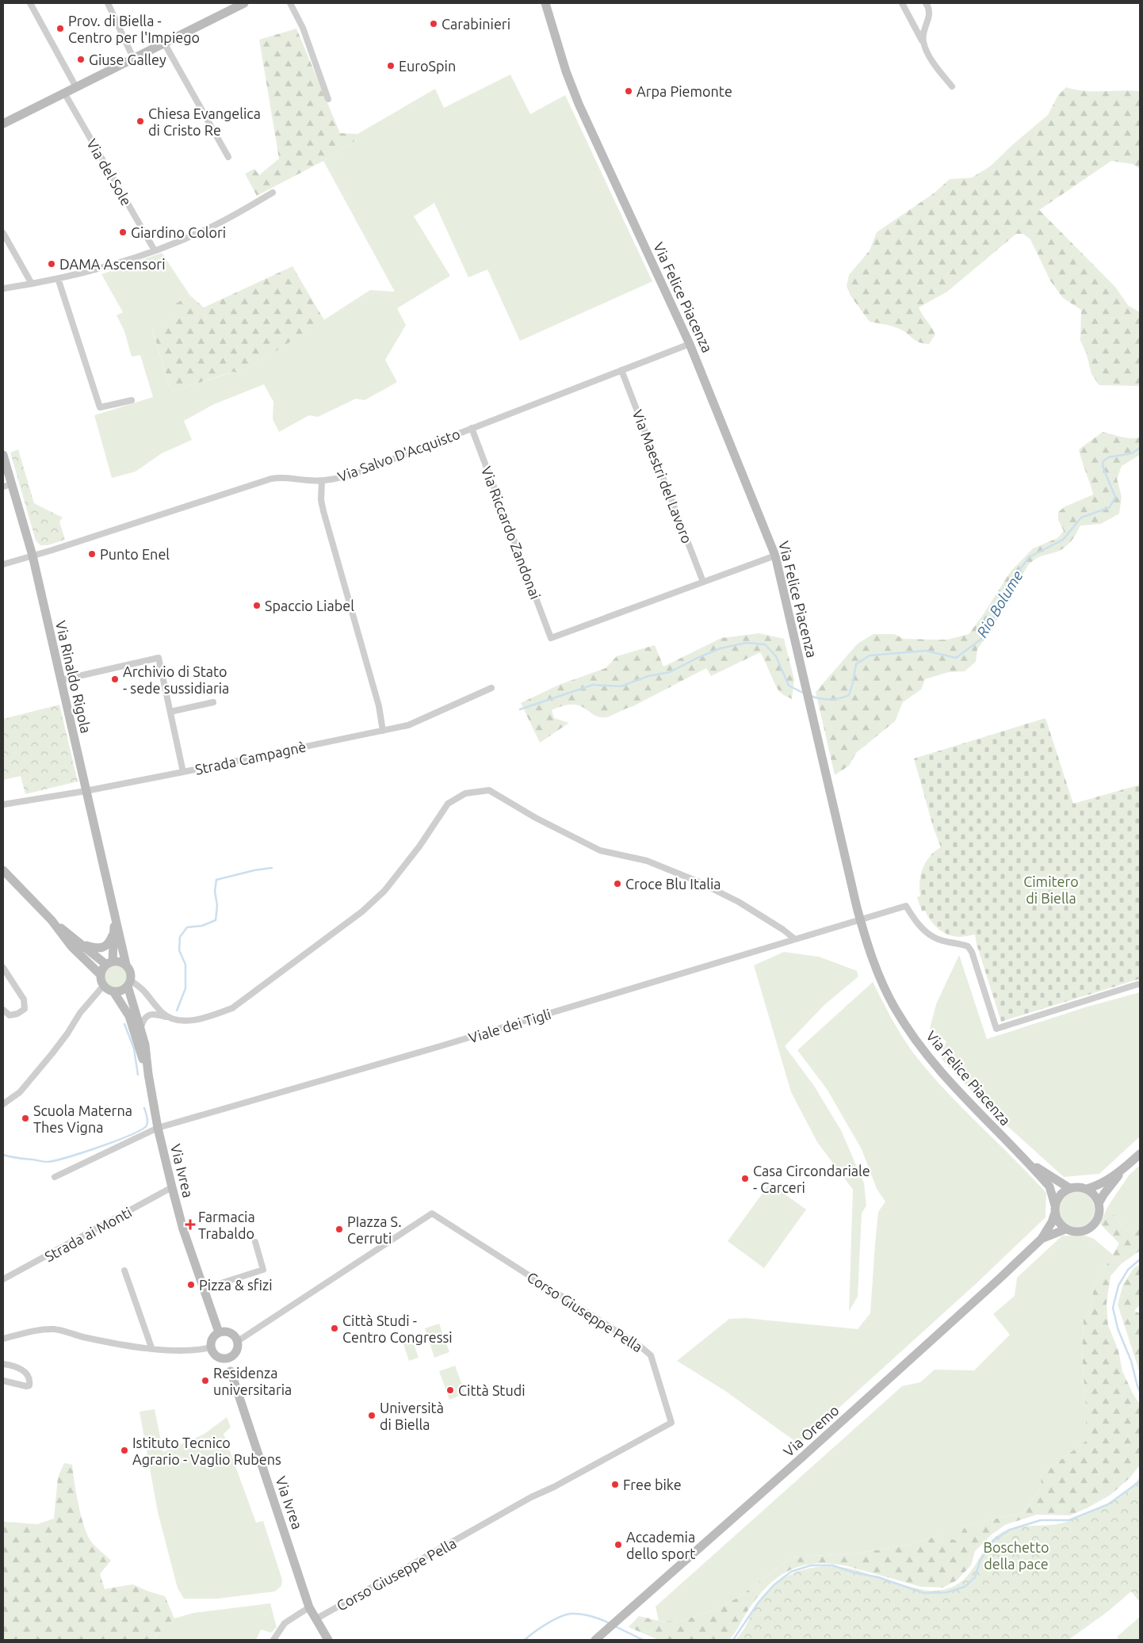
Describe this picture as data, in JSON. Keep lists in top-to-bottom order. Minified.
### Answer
{"streets":{"street":["Via del Sole","Via Felice Piacenza","Via Salvo D'Acquisto","Via Maestri del Lavoro","Via Riccardo Zandonai","Via Rinaldo Rigola","Strada Campagnè","Viale dei Tigli","Via Ivrea","Strada ai Monti","Corso Giuseppe Pella","Via Oremo"]},"crossings":[["Via Felice Piacenza","Via Salvo D'Acquisto"],["Via Felice Piacenza","Viale dei Tigli"],["Via Felice Piacenza","Via Oremo"],["Via Salvo D'Acquisto","Via Maestri del Lavoro"],["Via Salvo D'Acquisto","Via Riccardo Zandonai"],["Via Salvo D'Acquisto","Via Rinaldo Rigola"],["Via Maestri del Lavoro","Via Riccardo Zandonai"],["Via Rinaldo Rigola","Strada Campagnè"],["Via Rinaldo Rigola","Via Ivrea"],["Viale dei Tigli","Via Ivrea"],["Via Ivrea","Strada ai Monti"],["Via Ivrea","Corso Giuseppe Pella"]],"water":["Rio Bolume"],"parks":["Cimitero di Biella","Boschetto della pace"],"places":{"other":["Carabinieri","Prov. di Biella - Centro per l'Impiego","Giuse Galley","EuroSpin","Arpa Piemonte","Chiesa Evangelica di Cristo Re","Giardino Colori","DAMA Ascensori","Punto Enel","Spaccio Liabel","Archivio di Stato - sede sussidiaria","Croce Blu Italia","Scuola Materna Thes Vigna","Casa Circondariale - Carceri","PIazza S. Cerruti","Pizza & sfizi","Città Studi - Centro Congressi","Residenza universitaria","Città Studi","Università di Biella","Istituto Tecnico Agrario - Vaglio Rubens","Free bike","Accademia dello sport"],"health":["Farmacia Trabaldo"]}}
